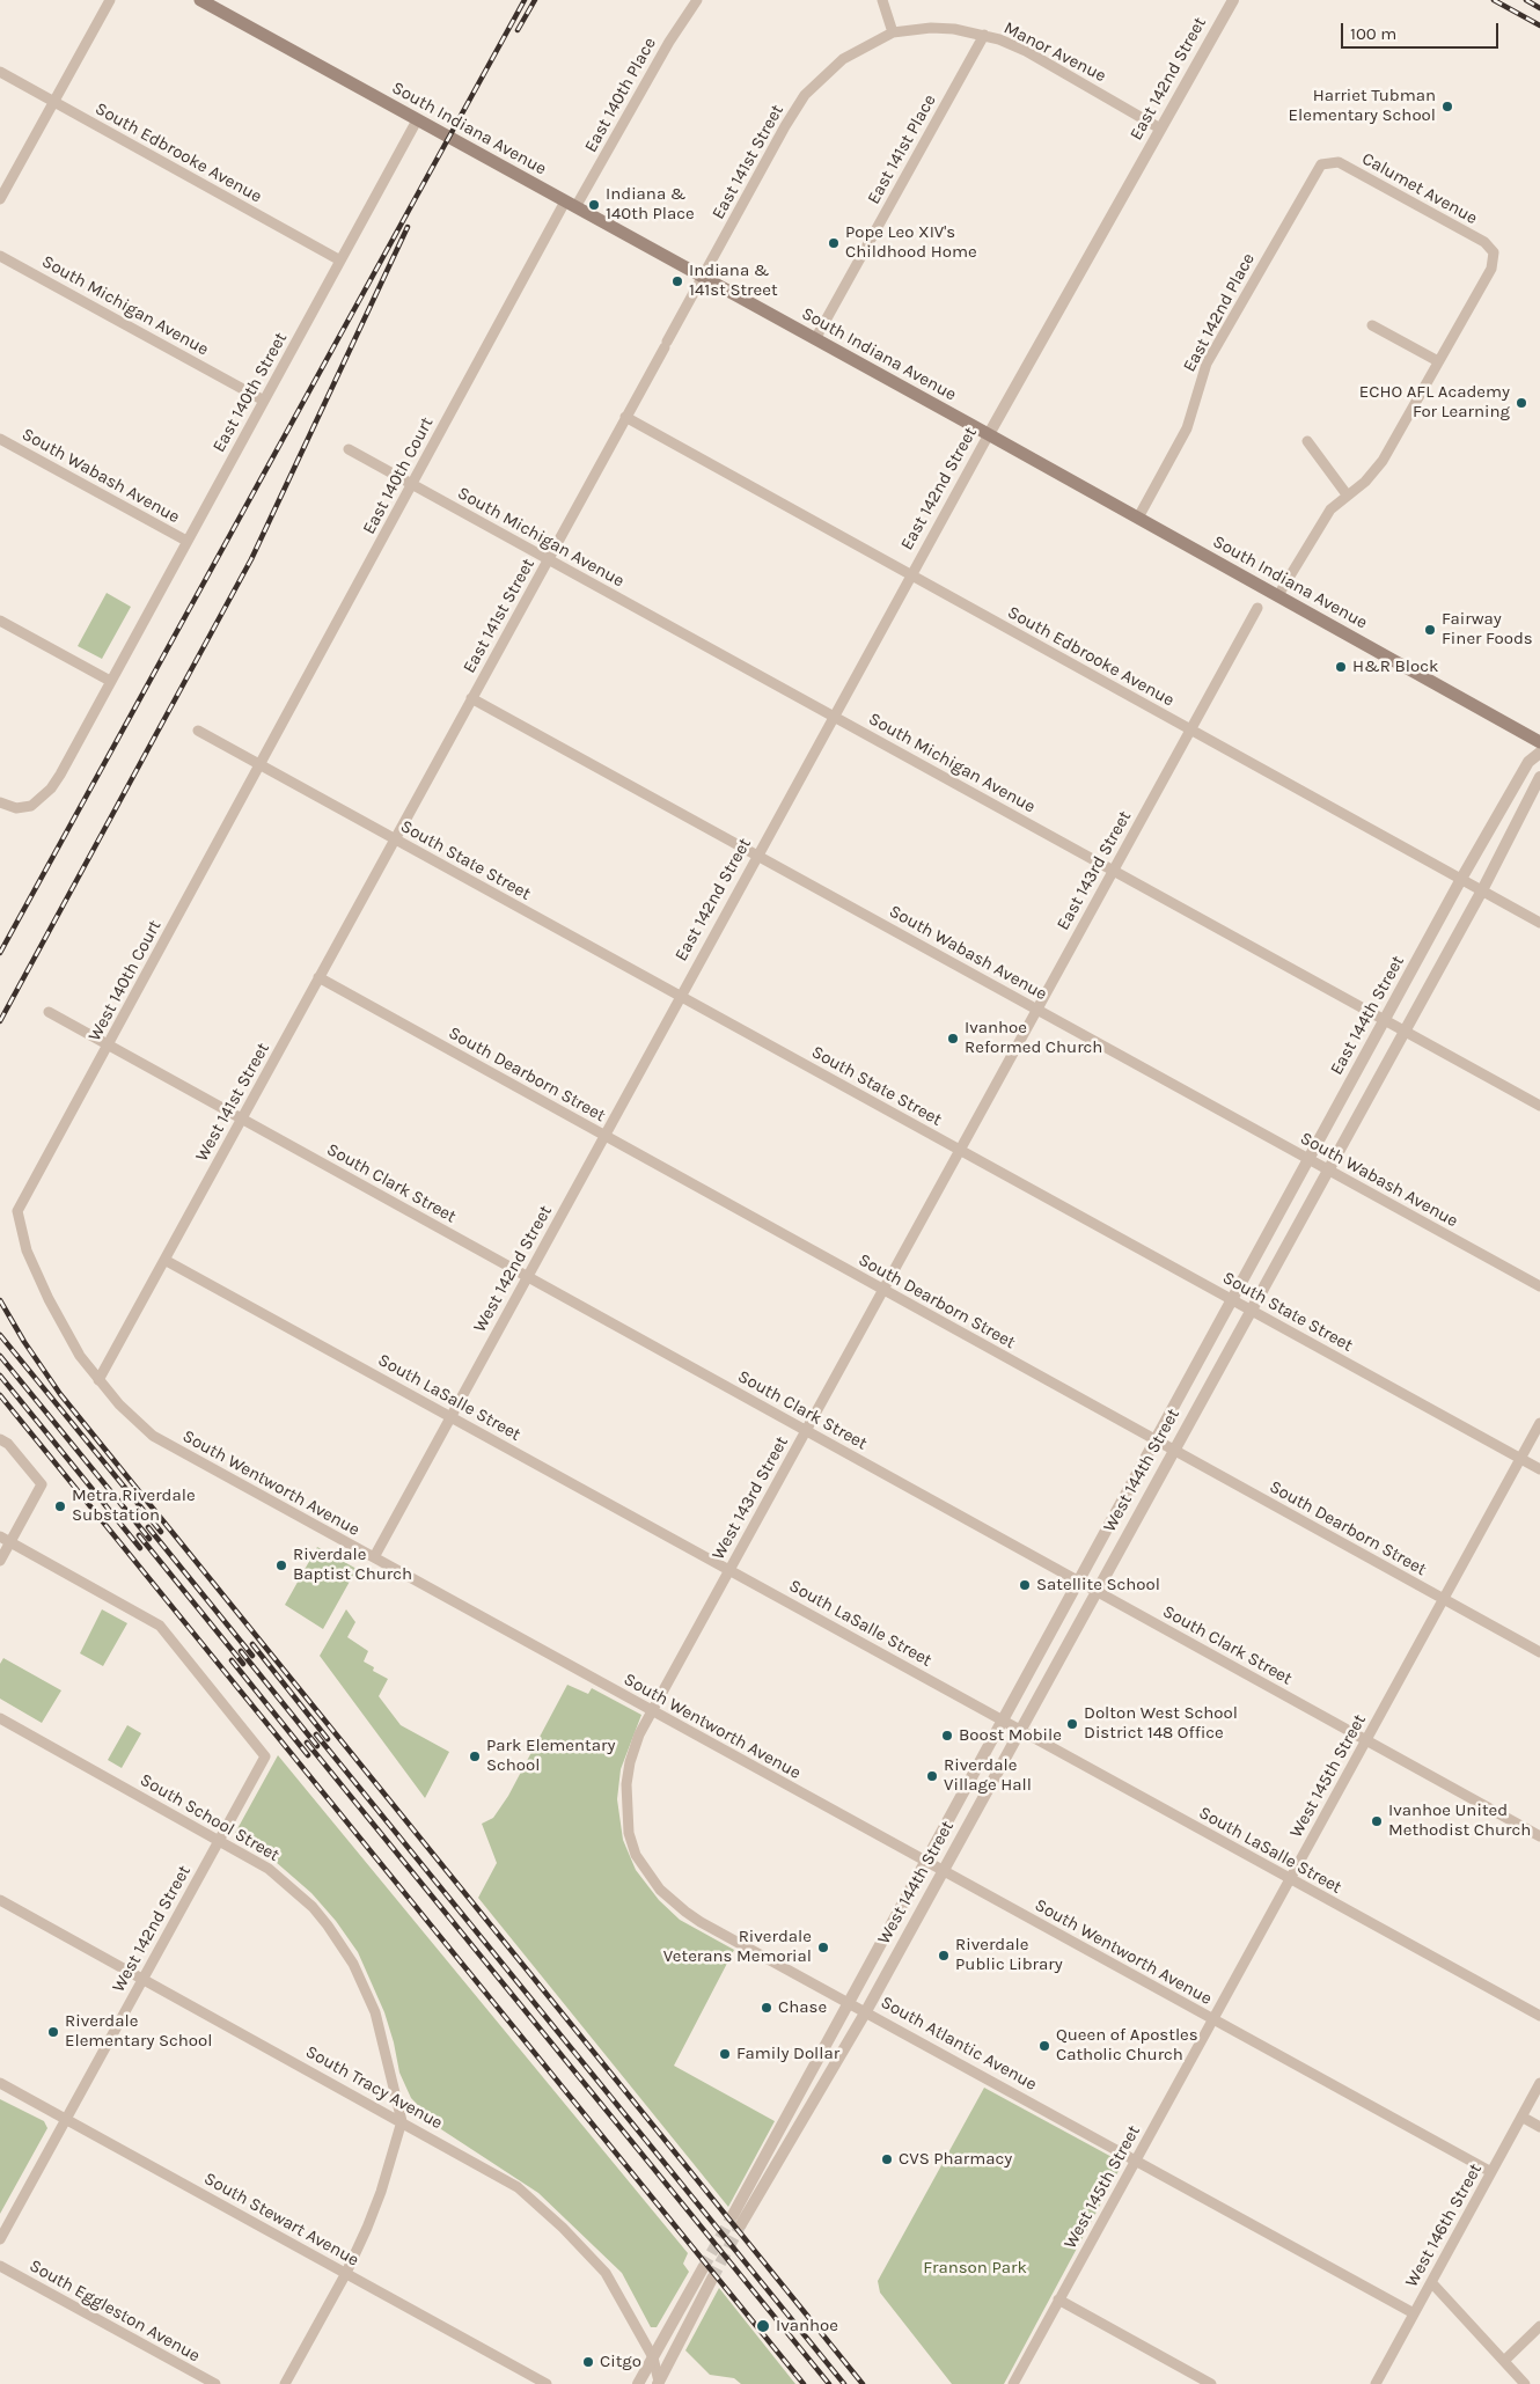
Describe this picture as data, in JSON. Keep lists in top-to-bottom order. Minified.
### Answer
{"streets":{"main road":["South Indiana Avenue"],"street":["Manor Avenue","East 142nd Street","East 140th Place","East 141st Place","South Edbrooke Avenue","East 141st Street","Calumet Avenue","South Michigan Avenue","East 142nd Place","East 140th Street","South Wabash Avenue","East 140th Court","South State Street","East 143rd Street","West 140th Court","East 144th Street","South Dearborn Street","West 141st Street","South Clark Street","West 142nd Street","South LaSalle Street","West 144th Street","South Wentworth Avenue","West 143rd Street","West 145th Street","South School Street","South Atlantic Avenue","South Tracy Avenue","South Stewart Avenue","West 146th Street","South Eggleston Avenue"]},"crossings":[["Manor Avenue","East 142nd Street"],["Manor Avenue","East 141st Place"],["Manor Avenue","East 141st Street"],["East 142nd Street","South Indiana Avenue"],["East 142nd Street","South Edbrooke Avenue"],["East 142nd Street","South Michigan Avenue"],["East 142nd Street","South Wabash Avenue"],["East 142nd Street","South State Street"],["East 142nd Street","West 142nd Street"],["East 140th Place","South Indiana Avenue"],["East 140th Place","East 140th Court"],["South Indiana Avenue","East 141st Place"],["South Indiana Avenue","East 141st Street"],["South Indiana Avenue","East 142nd Place"],["South Indiana Avenue","East 140th Street"],["South Indiana Avenue","East 140th Court"],["South Edbrooke Avenue","East 141st Street"],["South Edbrooke Avenue","East 140th Street"],["South Edbrooke Avenue","East 143rd Street"],["South Edbrooke Avenue","East 144th Street"],["East 141st Street","South Michigan Avenue"],["East 141st Street","South Wabash Avenue"],["East 141st Street","South State Street"],["East 141st Street","West 141st Street"],["Calumet Avenue","East 142nd Place"],["South Michigan Avenue","East 140th Street"],["South Michigan Avenue","East 140th Court"],["South Michigan Avenue","East 143rd Street"],["South Michigan Avenue","East 144th Street"],["East 140th Street","South Wabash Avenue"],["South Wabash Avenue","East 143rd Street"],["South Wabash Avenue","East 144th Street"],["East 140th Court","South State Street"],["East 140th Court","West 140th Court"],["South State Street","East 143rd Street"],["South State Street","West 140th Court"],["South State Street","East 144th Street"],["South State Street","West 141st Street"],["South State Street","West 142nd Street"],["South State Street","West 144th Street"],["South State Street","West 143rd Street"],["South State Street","West 145th Street"],["East 143rd Street","West 143rd Street"],["West 140th Court","South Clark Street"],["West 140th Court","South Wentworth Avenue"],["East 144th Street","West 144th Street"],["South Dearborn Street","West 141st Street"],["South Dearborn Street","West 142nd Street"],["South Dearborn Street","West 144th Street"],["South Dearborn Street","West 143rd Street"],["South Dearborn Street","West 145th Street"],["West 141st Street","South Clark Street"],["West 141st Street","South LaSalle Street"],["West 141st Street","South Wentworth Avenue"],["South Clark Street","West 142nd Street"],["South Clark Street","West 144th Street"],["South Clark Street","West 143rd Street"],["South Clark Street","West 145th Street"],["West 142nd Street","South LaSalle Street"],["West 142nd Street","South Wentworth Avenue"],["West 142nd Street","South School Street"],["West 142nd Street","South Tracy Avenue"],["West 142nd Street","South Stewart Avenue"],["South LaSalle Street","West 144th Street"],["South LaSalle Street","West 143rd Street"],["South LaSalle Street","West 145th Street"],["West 144th Street","South Wentworth Avenue"],["West 144th Street","South Atlantic Avenue"],["South Wentworth Avenue","West 143rd Street"],["South Wentworth Avenue","West 145th Street"],["South Wentworth Avenue","South Atlantic Avenue"],["South Wentworth Avenue","West 146th Street"],["West 143rd Street","South Atlantic Avenue"],["West 145th Street","South Atlantic Avenue"],["South School Street","South Tracy Avenue"],["South Atlantic Avenue","West 146th Street"]],"parks":["Franson Park"],"places":["Harriet Tubman Elementary School","Indiana & 140th Place","Pope Leo XIV's Childhood Home","Indiana & 141st Street","ECHO AFL Academy For Learning","Fairway Finer Foods","H&R Block","Ivanhoe Reformed Church","Metra Riverdale Substation","Riverdale Baptist Church","Satellite School","Dolton West School District 148 Office","Boost Mobile","Park Elementary School","Riverdale Village Hall","Ivanhoe United Methodist Church","Riverdale Veterans Memorial","Riverdale Public Library","Chase","Riverdale Elementary School","Queen of Apostles Catholic Church","Family Dollar","CVS Pharmacy","Ivanhoe","Citgo"],"scale_bar":"100 m"}
